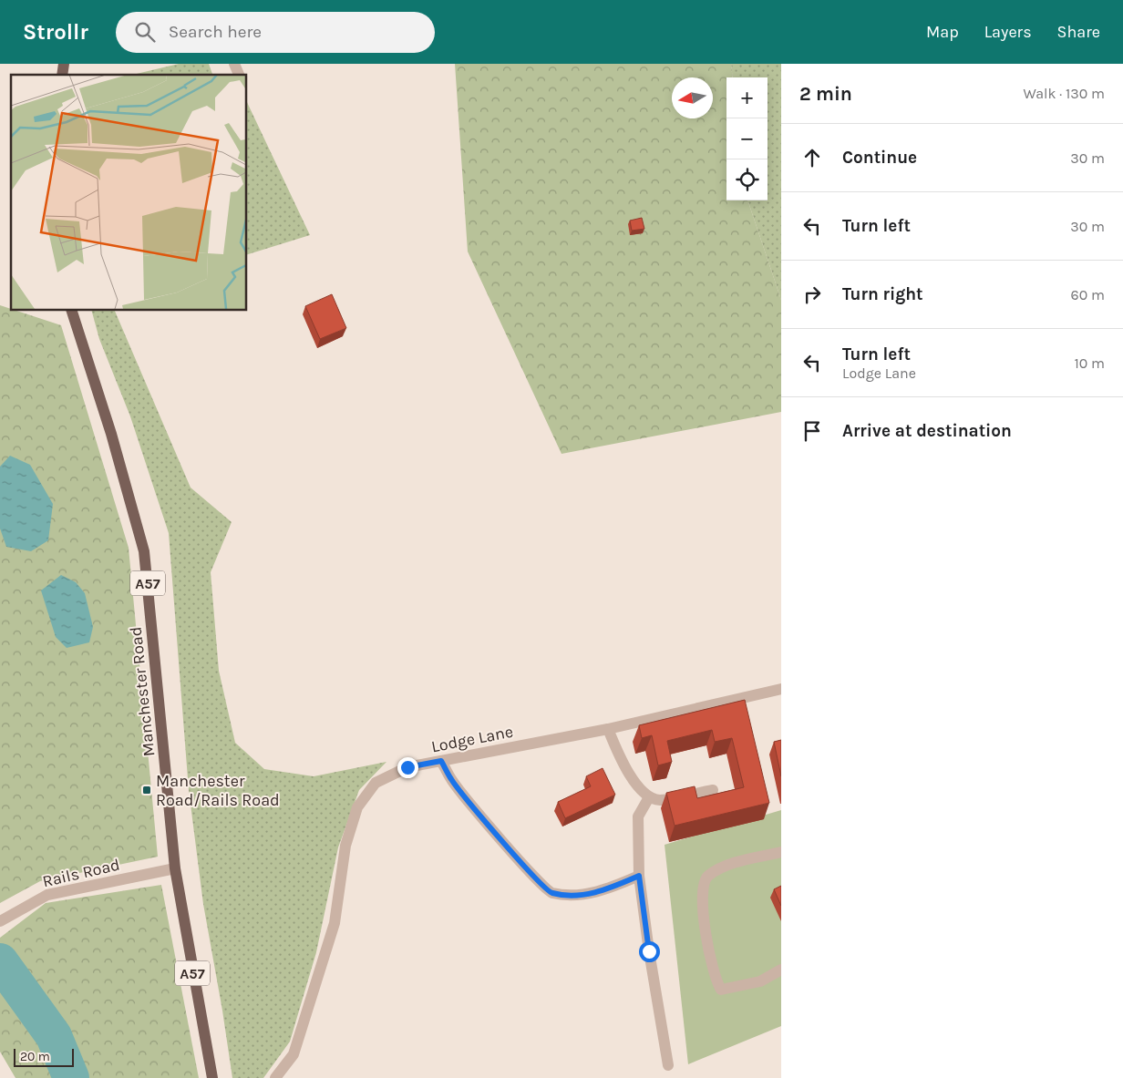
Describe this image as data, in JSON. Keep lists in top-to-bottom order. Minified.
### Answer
{"streets":{"main road":["A57","Manchester Road"],"street":["Lodge Lane","Rails Road"]},"crossings":[["Manchester Road","Rails Road"]],"places":{"transit":["Manchester Road/Rails Road"]},"scale_bar":"20 m","north":"left","page":{"header":"Strollr","search":"Search here","nav":["Map","Layers","Share"],"heading":["2 min","Walk · 130 m"],"map_buttons":["+","−"],"list":[["Continue","30 m"],["Turn left","30 m"],["Turn right","60 m"],["Turn left","Lodge Lane","10 m"],"Arrive at destination"],"scale":"20 m"}}
